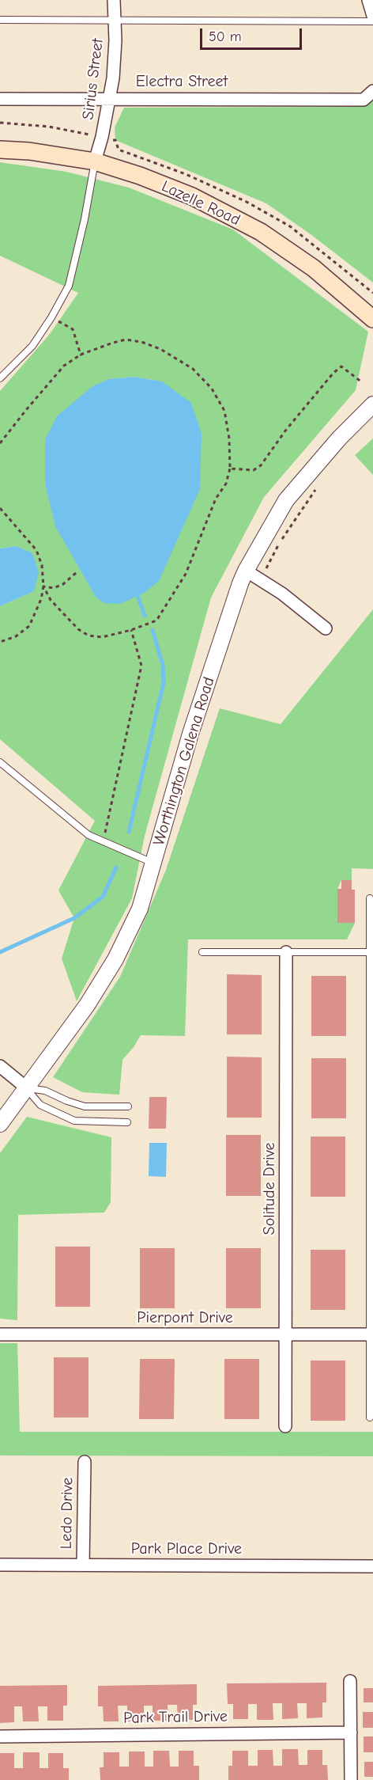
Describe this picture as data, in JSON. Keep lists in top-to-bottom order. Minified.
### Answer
{"streets":{"main road":["Lazelle Road"],"street":["Sirius Street","Electra Street","Worthington Galena Road","Solitude Drive","Pierpont Drive","Ledo Drive","Park Place Drive","Park Trail Drive"]},"crossings":[["Sirius Street","Electra Street"],["Sirius Street","Lazelle Road"],["Solitude Drive","Pierpont Drive"],["Ledo Drive","Park Place Drive"]],"scale_bar":"50 m"}
